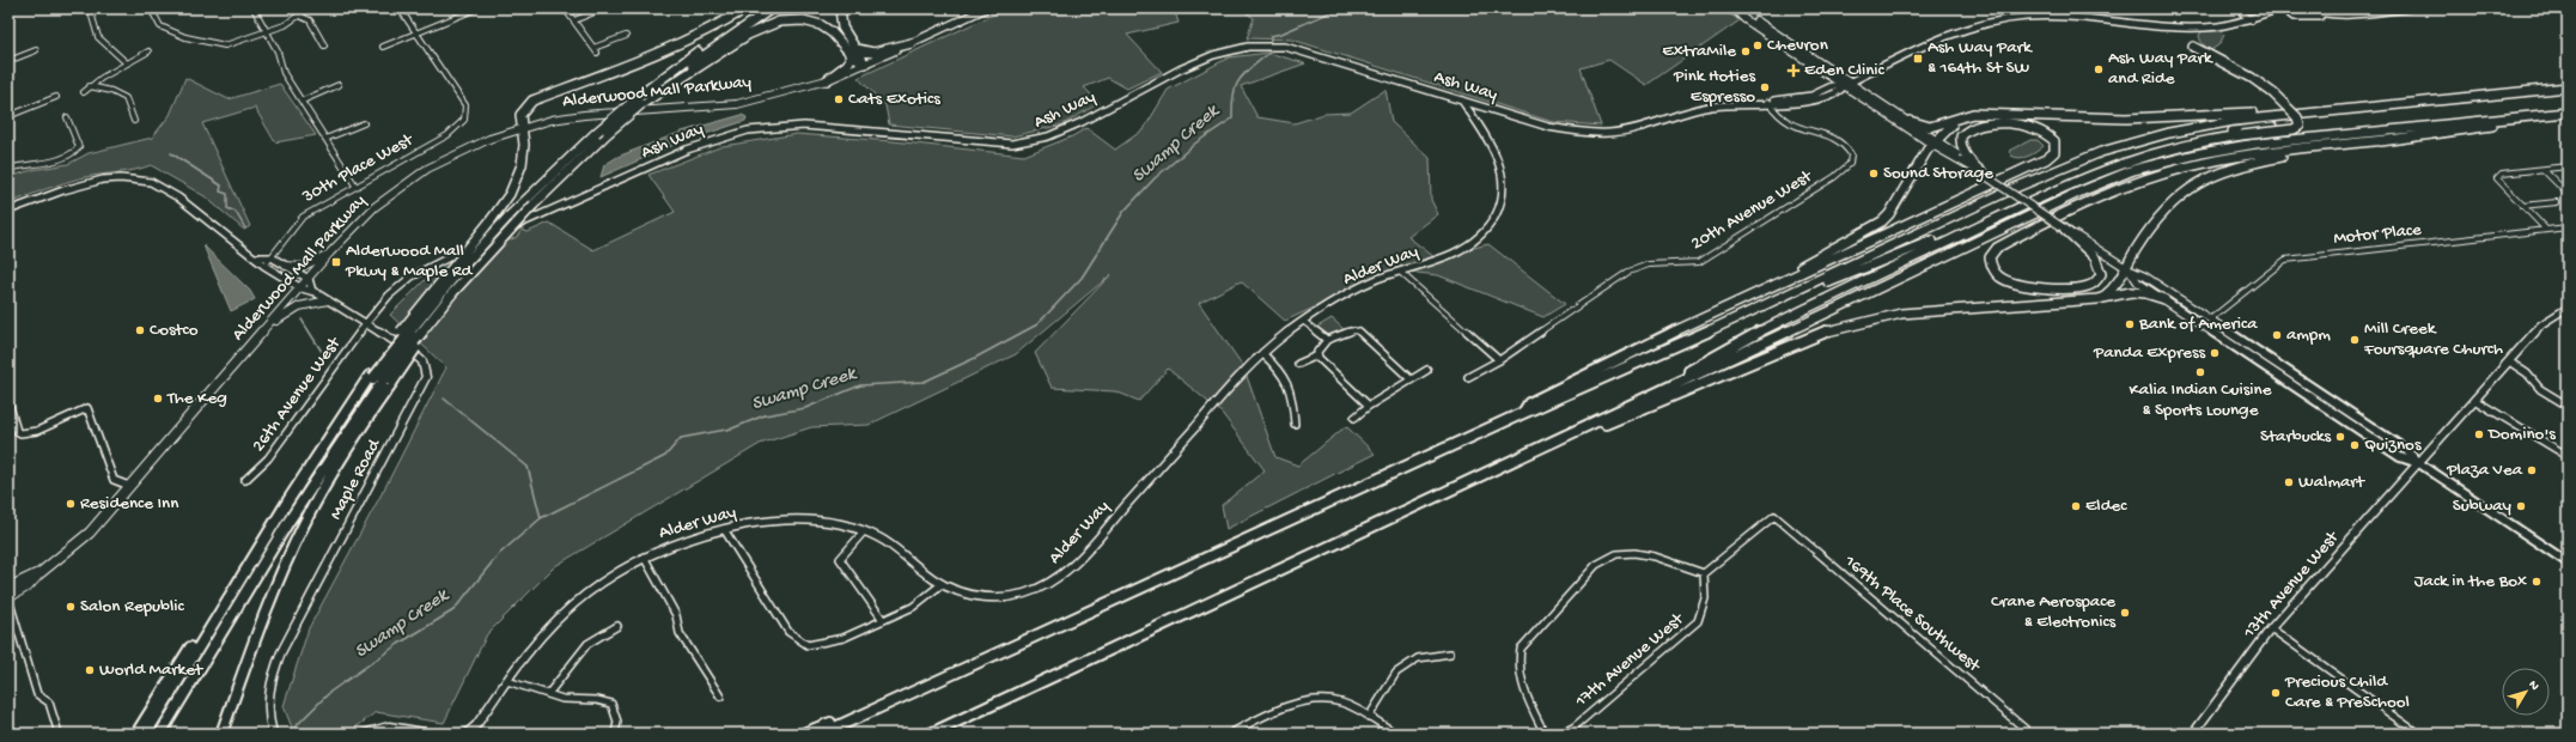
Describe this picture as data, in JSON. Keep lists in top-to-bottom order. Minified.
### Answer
{"streets":{"main road":["Alderwood Mall Parkway"],"street":["Ash Way","30th Place West","20th Avenue West","Motor Place","Alder Way","26th Avenue West","Maple Road","13th Avenue West","169th Place Southwest","17th Avenue West"]},"crossings":[["Ash Way","20th Avenue West"],["Ash Way","Alder Way"],["Ash Way","26th Avenue West"],["Ash Way","Maple Road"],["Alderwood Mall Parkway","Maple Road"],["30th Place West","Maple Road"],["26th Avenue West","Maple Road"],["169th Place Southwest","17th Avenue West"]],"water":["Swamp Creek"],"places":{"other":["Chevron","ExtraMile","Ash Way Park and Ride","Pink Hoties Espresso","Cats Exotics","Sound Storage","Bank of America","Costco","ampm","Mill Creek Foursquare Church","Panda Express","Kalia Indian Cuisine & Sports Lounge","The Keg","Domino's","Starbucks","Quiznos","Plaza Vea","Walmart","Residence Inn","Eldec","Subway","Jack in the Box","Salon Republic","Crane Aerospace & Electronics","World Market","Precious Child Care & PreSchool"],"transit":["Ash Way Park & 164th St SW","Alderwood Mall Pkwy & Maple Rd"],"health":["Eden Clinic"]},"north":"top right"}
